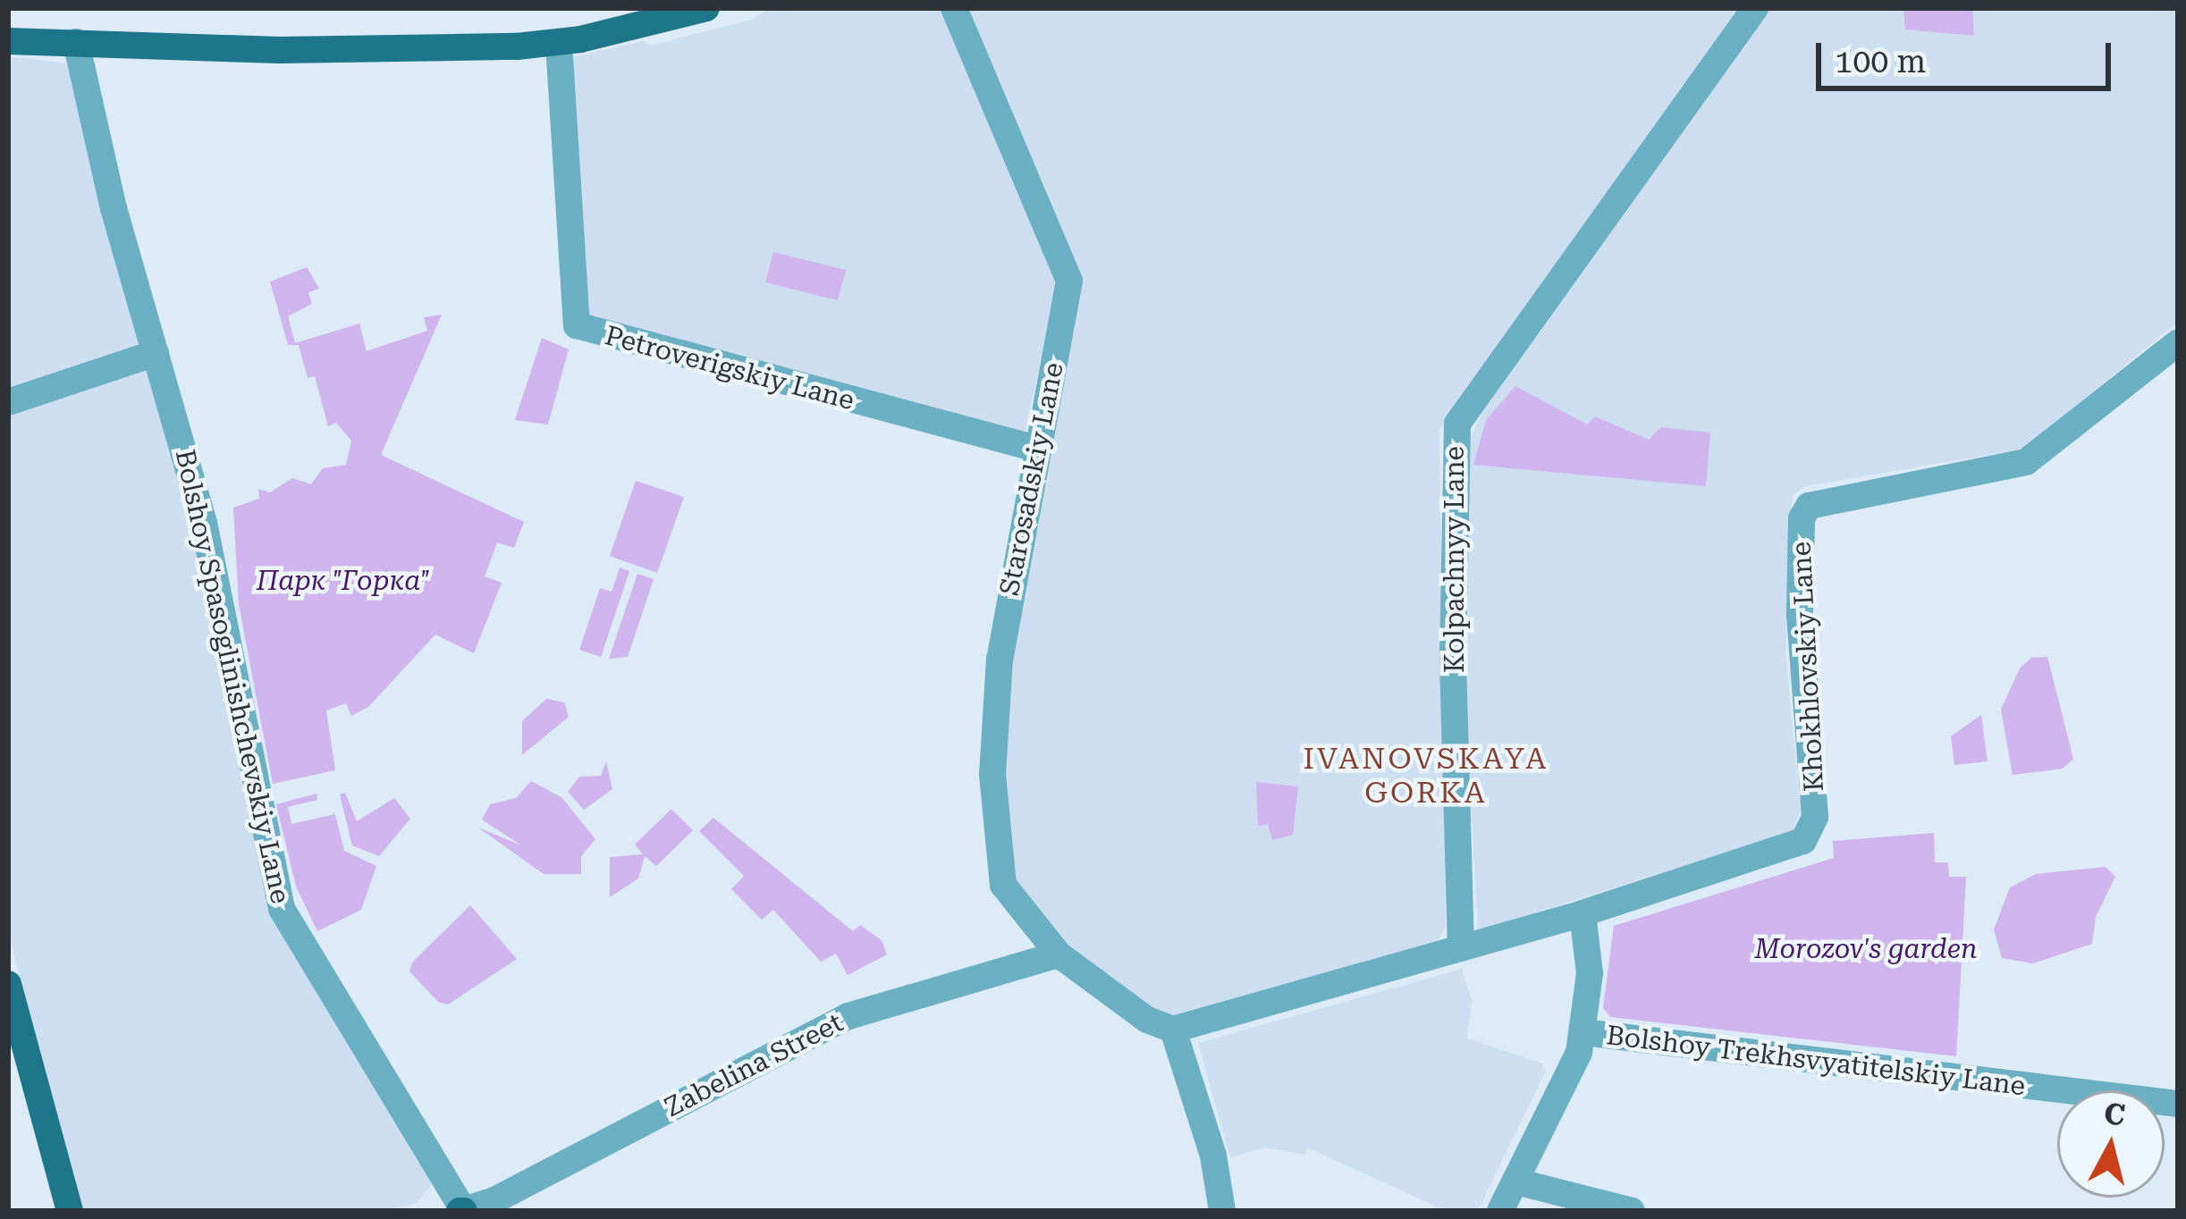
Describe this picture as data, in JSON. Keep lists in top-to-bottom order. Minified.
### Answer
{"streets":{"street":["Petroverigskiy Lane","Starosadskiy Lane","Kolpachnyy Lane","Khokhlovskiy Lane","Bolshoy Spasoglinishchevskiy Lane","Bolshoy Trekhsvyatitelskiy Lane","Zabelina Street"]},"crossings":[["Petroverigskiy Lane","Starosadskiy Lane"],["Starosadskiy Lane","Khokhlovskiy Lane"],["Starosadskiy Lane","Zabelina Street"],["Kolpachnyy Lane","Khokhlovskiy Lane"],["Bolshoy Spasoglinishchevskiy Lane","Zabelina Street"]],"districts":["IVANOVSKAYA GORKA"],"parks":["Парк \"Горка\"","Morozov's garden"],"scale_bar":"100 m","north":"top"}
